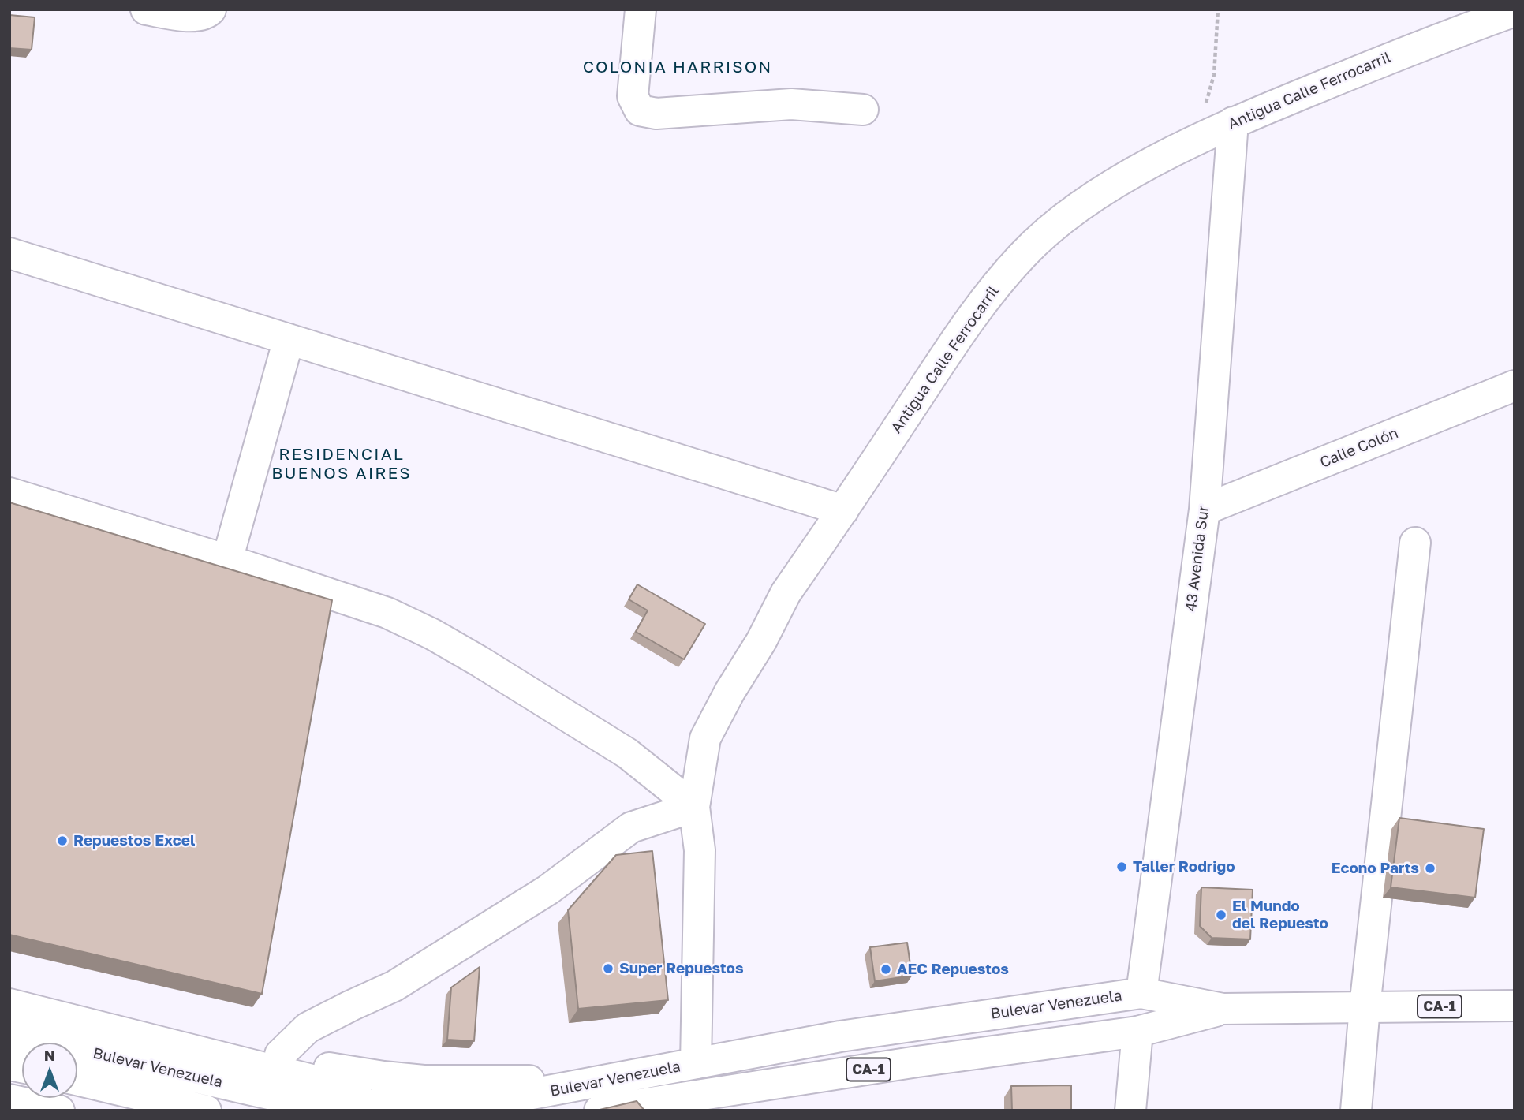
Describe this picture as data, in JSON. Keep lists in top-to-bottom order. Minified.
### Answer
{"streets":{"main road":["Antigua Calle Ferrocarril","Calle Colón","43 Avenida Sur","Bulevar Venezuela","CA-1"]},"crossings":[["Antigua Calle Ferrocarril","43 Avenida Sur"],["Antigua Calle Ferrocarril","Bulevar Venezuela"],["Calle Colón","43 Avenida Sur"],["43 Avenida Sur","Bulevar Venezuela"]],"districts":["COLONIA HARRISON","RESIDENCIAL BUENOS AIRES"],"places":["Repuestos Excel","Taller Rodrigo","Econo Parts","El Mundo del Repuesto","Super Repuestos","AEC Repuestos"],"north":"top"}
